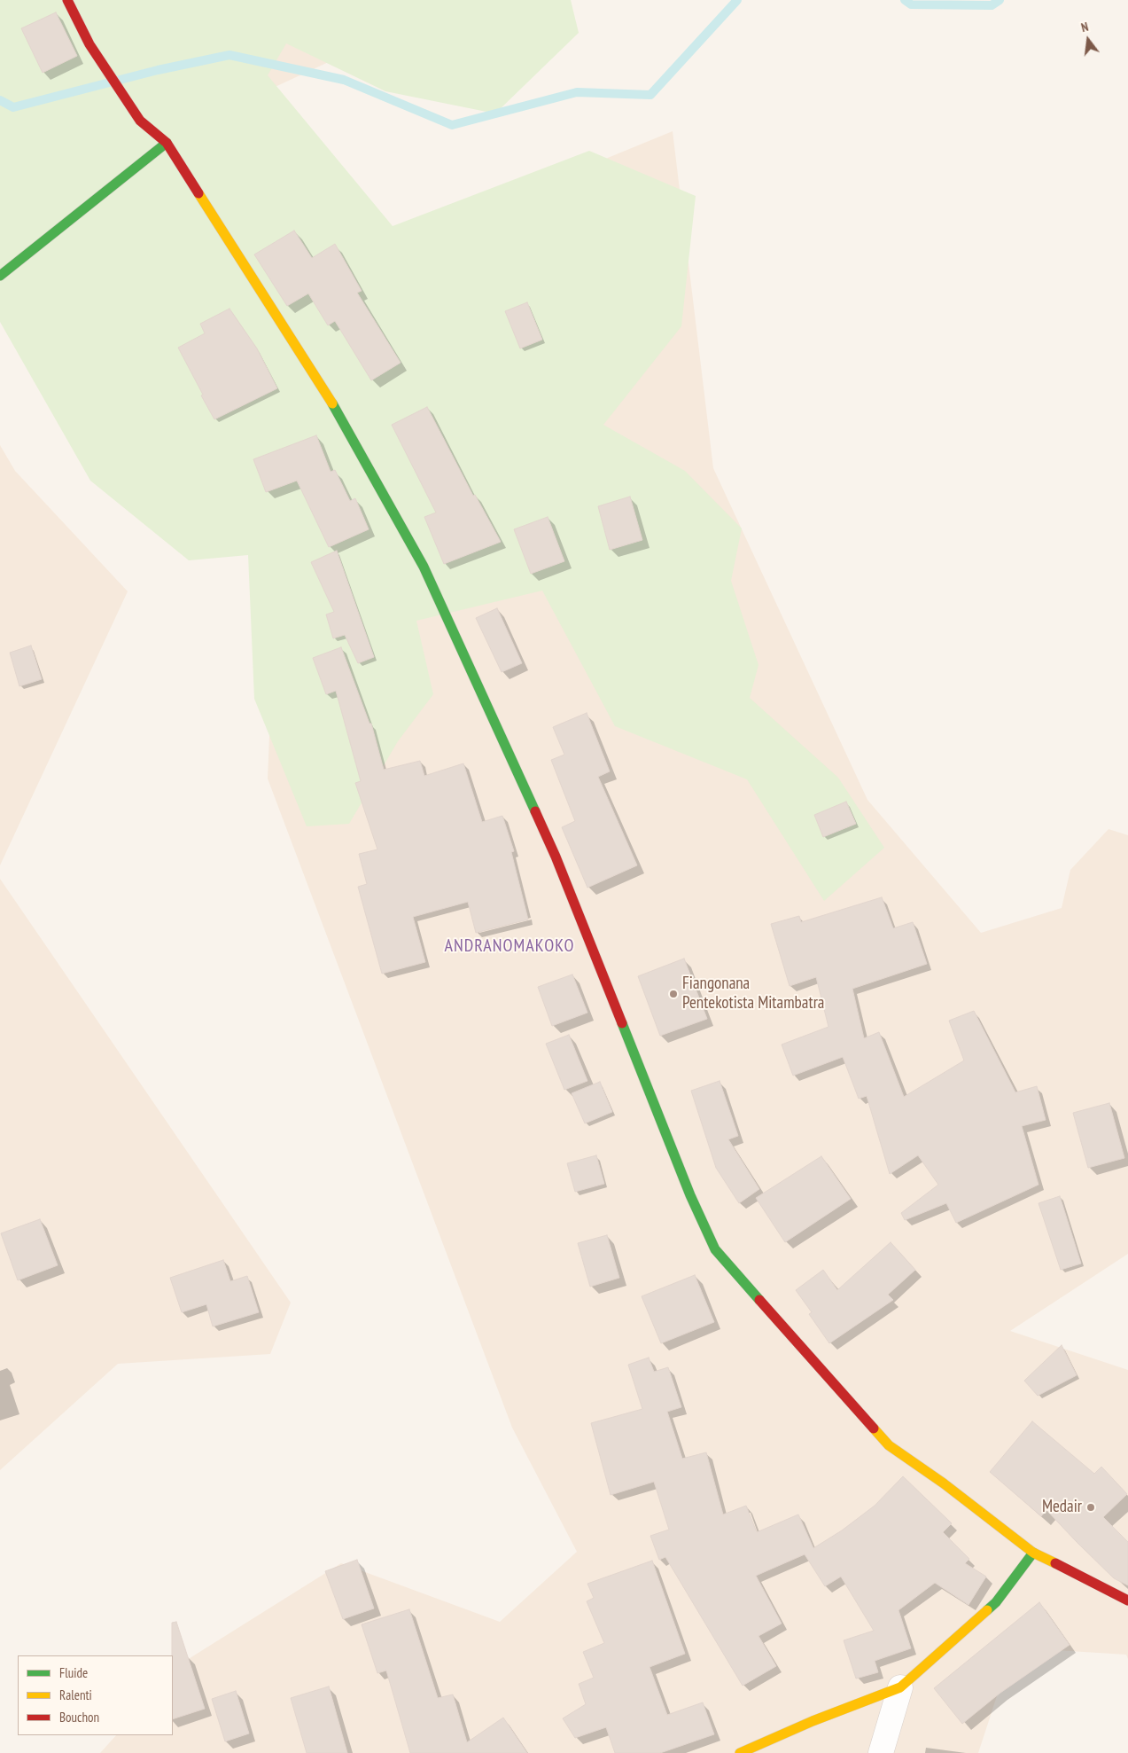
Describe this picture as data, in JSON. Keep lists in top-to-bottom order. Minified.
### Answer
{"districts":["ANDRANOMAKOKO"],"places":["Fiangonana Pentekotista Mitambatra","Medair"],"legend":["Fluide","Ralenti","Bouchon"],"north":"top"}
